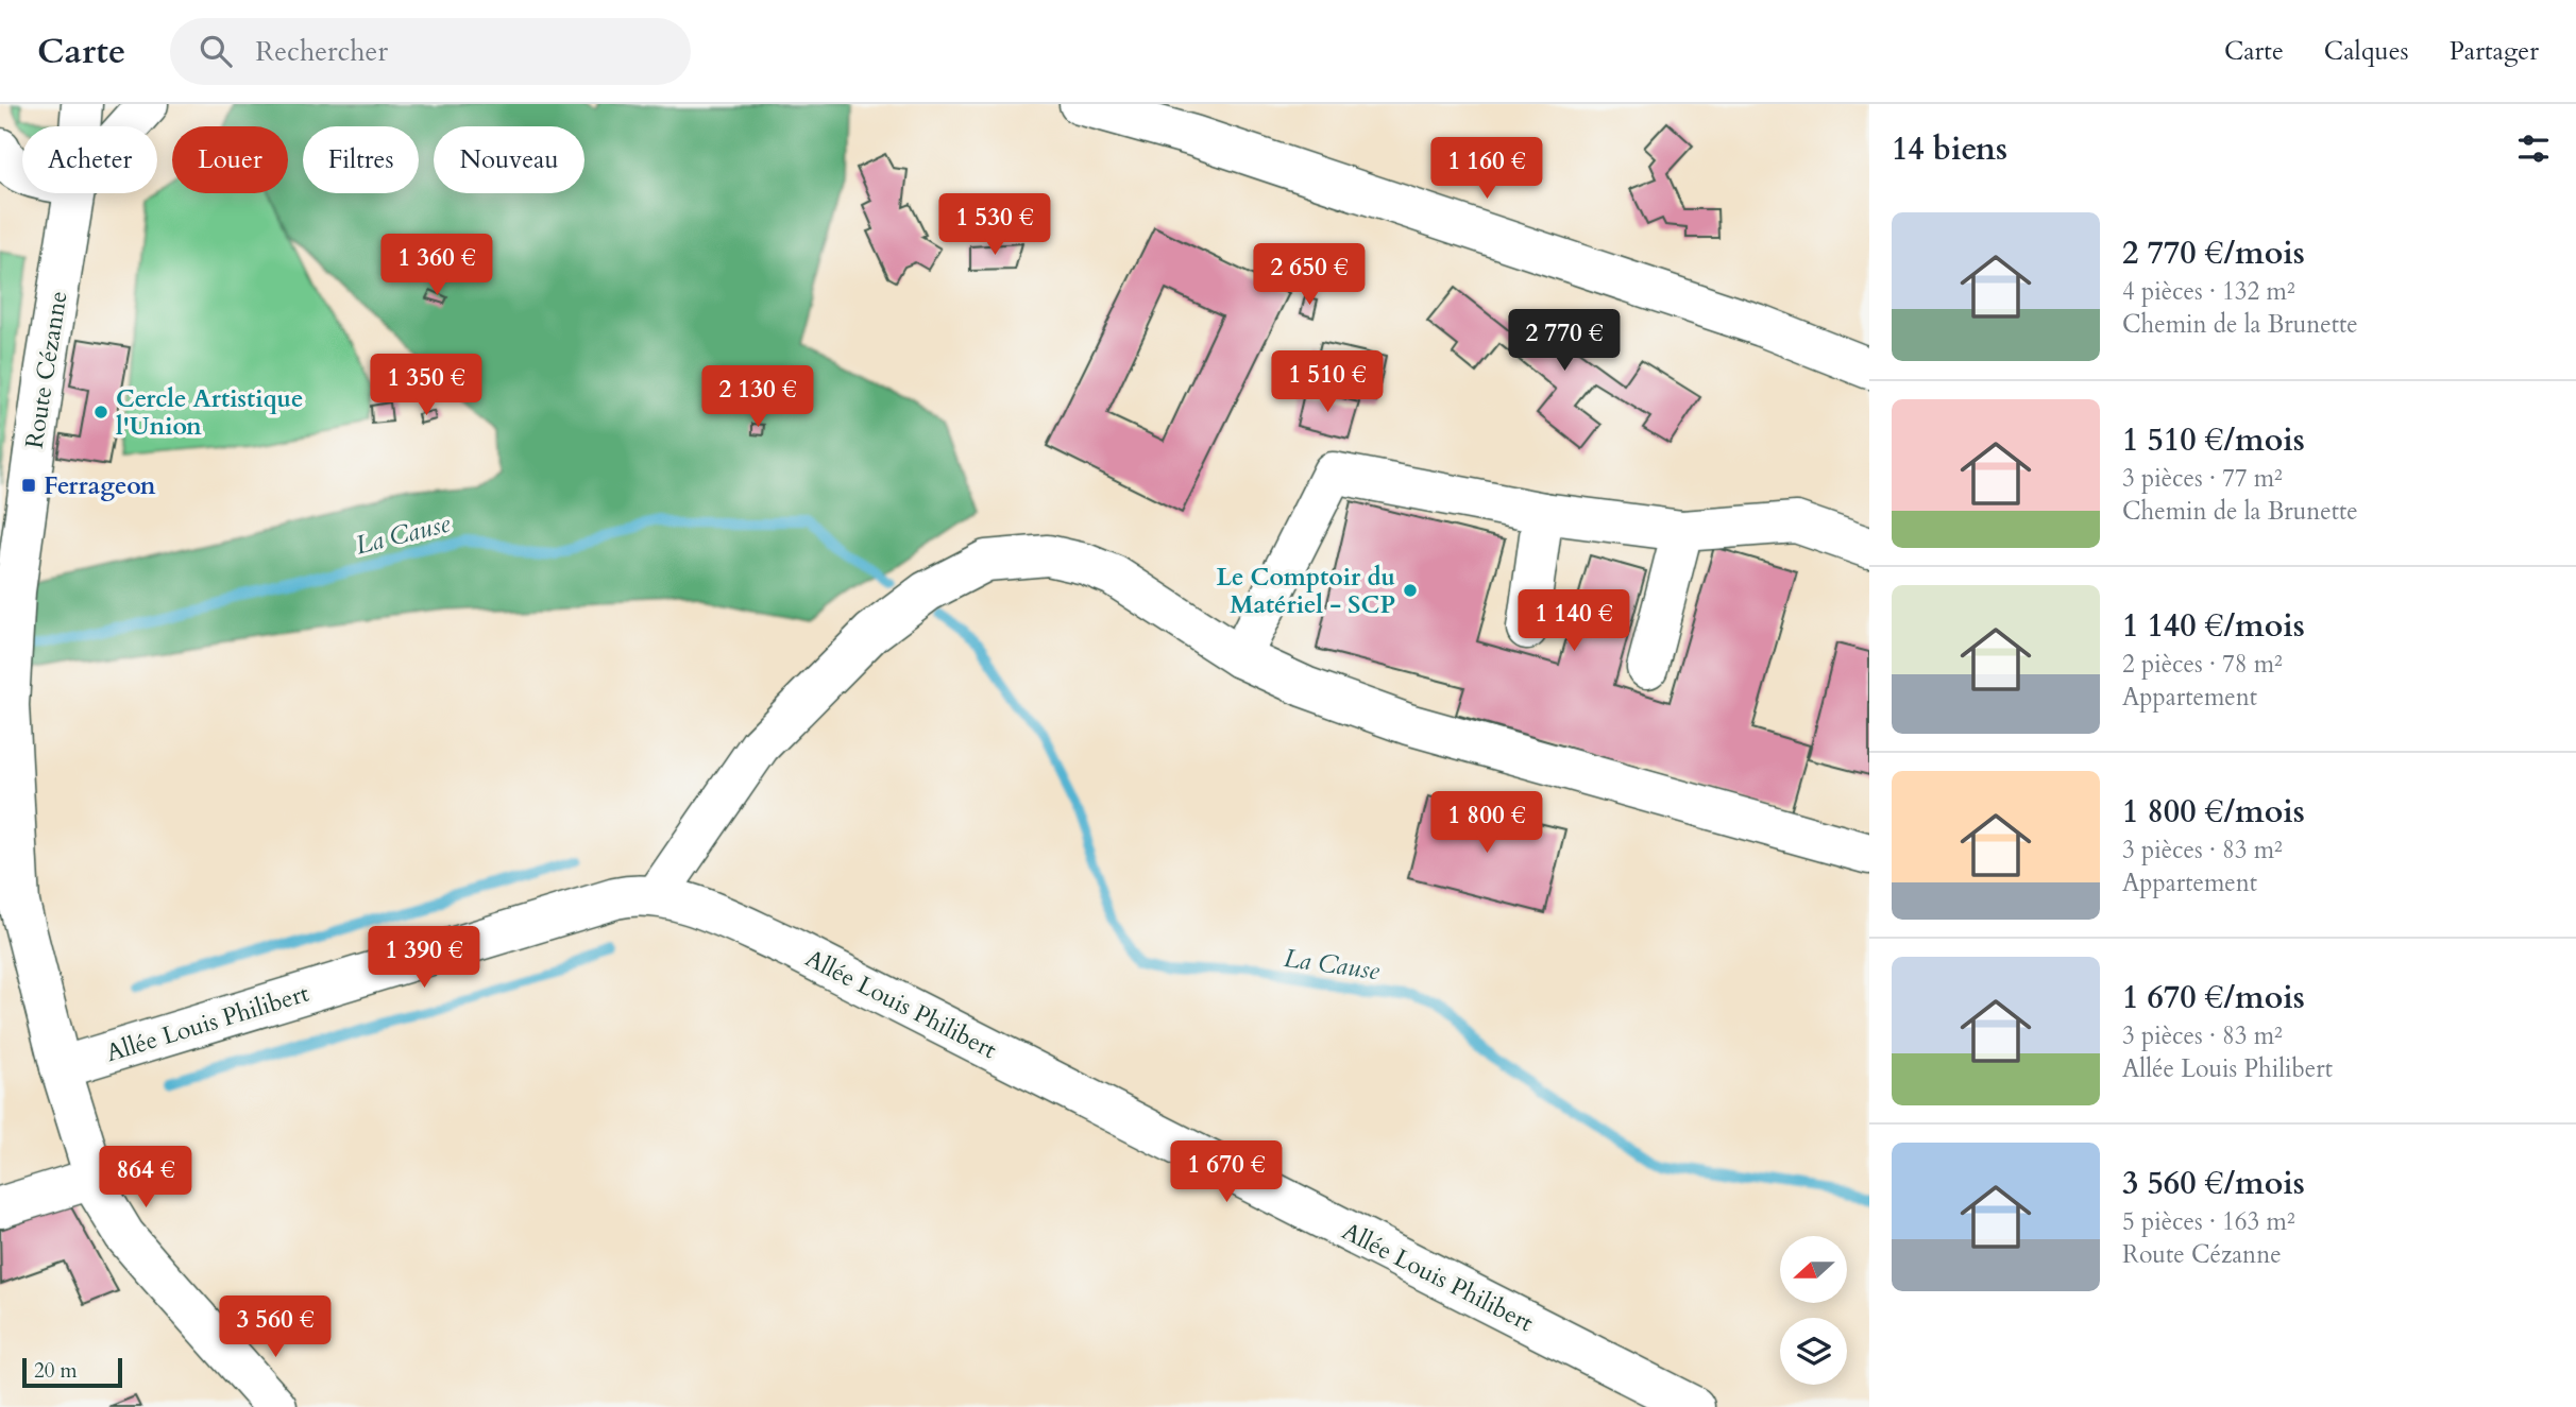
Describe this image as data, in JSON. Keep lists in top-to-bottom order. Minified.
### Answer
{"streets":{"street":["Route Cézanne","Allée Louis Philibert"]},"crossings":[["Route Cézanne","Allée Louis Philibert"]],"water":["La Cause"],"places":{"other":["Cercle Artistique l'Union","Le Comptoir du Matériel - SCP"],"transit":["Ferrageon"]},"scale_bar":"20 m","north":"left","page":{"header":"Carte","search":"Rechercher","nav":["Carte","Calques","Partager"],"heading":"14 biens","chip":["Acheter","Louer","Filtres","Nouveau"],"price":["1 160 €","1 530 €","1 360 €","2 650 €","2 770 €","1 510 €","1 350 €","2 130 €","1 140 €","1 800 €","1 390 €","1 670 €","864 €","3 560 €"],"list":[{"name":"2 770 €/mois","note":"4 pièces · 132 m² · Chemin de la Brunette"},{"name":"1 510 €/mois","note":"3 pièces · 77 m² · Chemin de la Brunette"},{"name":"1 140 €/mois","note":"2 pièces · 78 m² · Appartement"},{"name":"1 800 €/mois","note":"3 pièces · 83 m² · Appartement"},{"name":"1 670 €/mois","note":"3 pièces · 83 m² · Allée Louis Philibert"},{"name":"3 560 €/mois","note":"5 pièces · 163 m² · Route Cézanne"}],"scale":"20 m"}}
